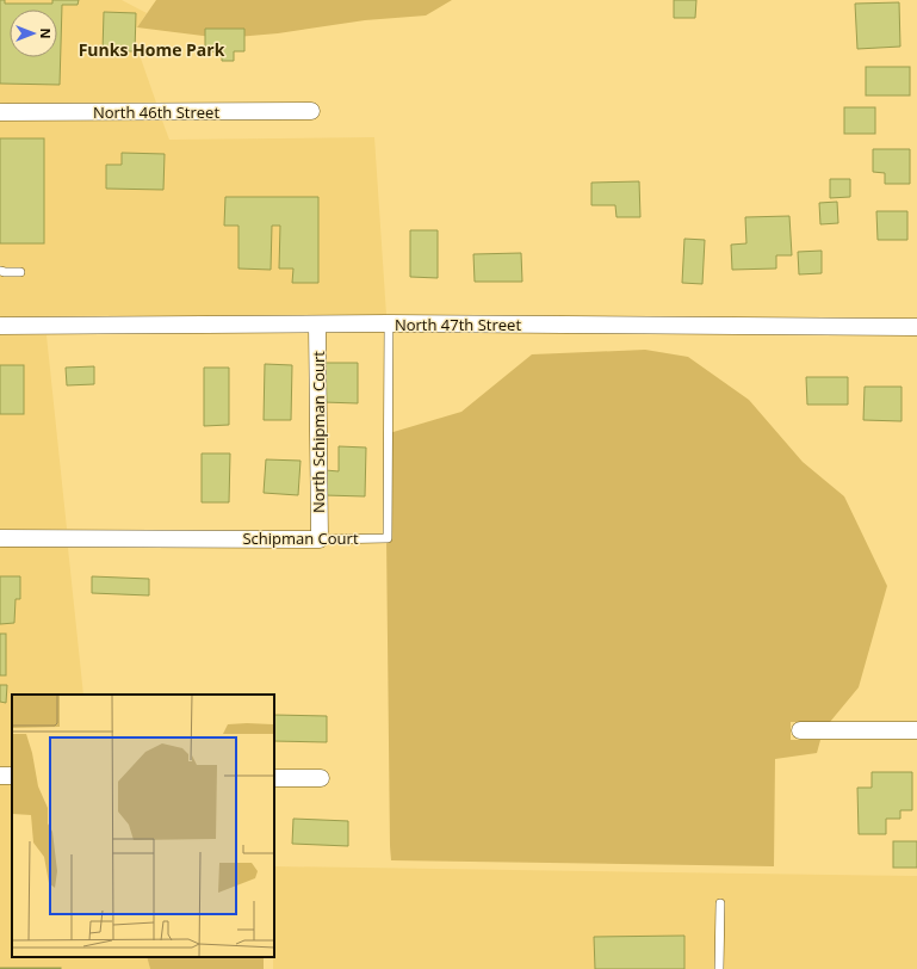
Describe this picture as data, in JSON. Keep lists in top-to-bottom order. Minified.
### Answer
{"streets":{"street":["North 46th Street","North 47th Street","North Schipman Court","Schipman Court"]},"crossings":[["North 47th Street","North Schipman Court"],["North 47th Street","Schipman Court"],["North Schipman Court","Schipman Court"]],"districts":["Funks Home Park"],"north":"right"}
